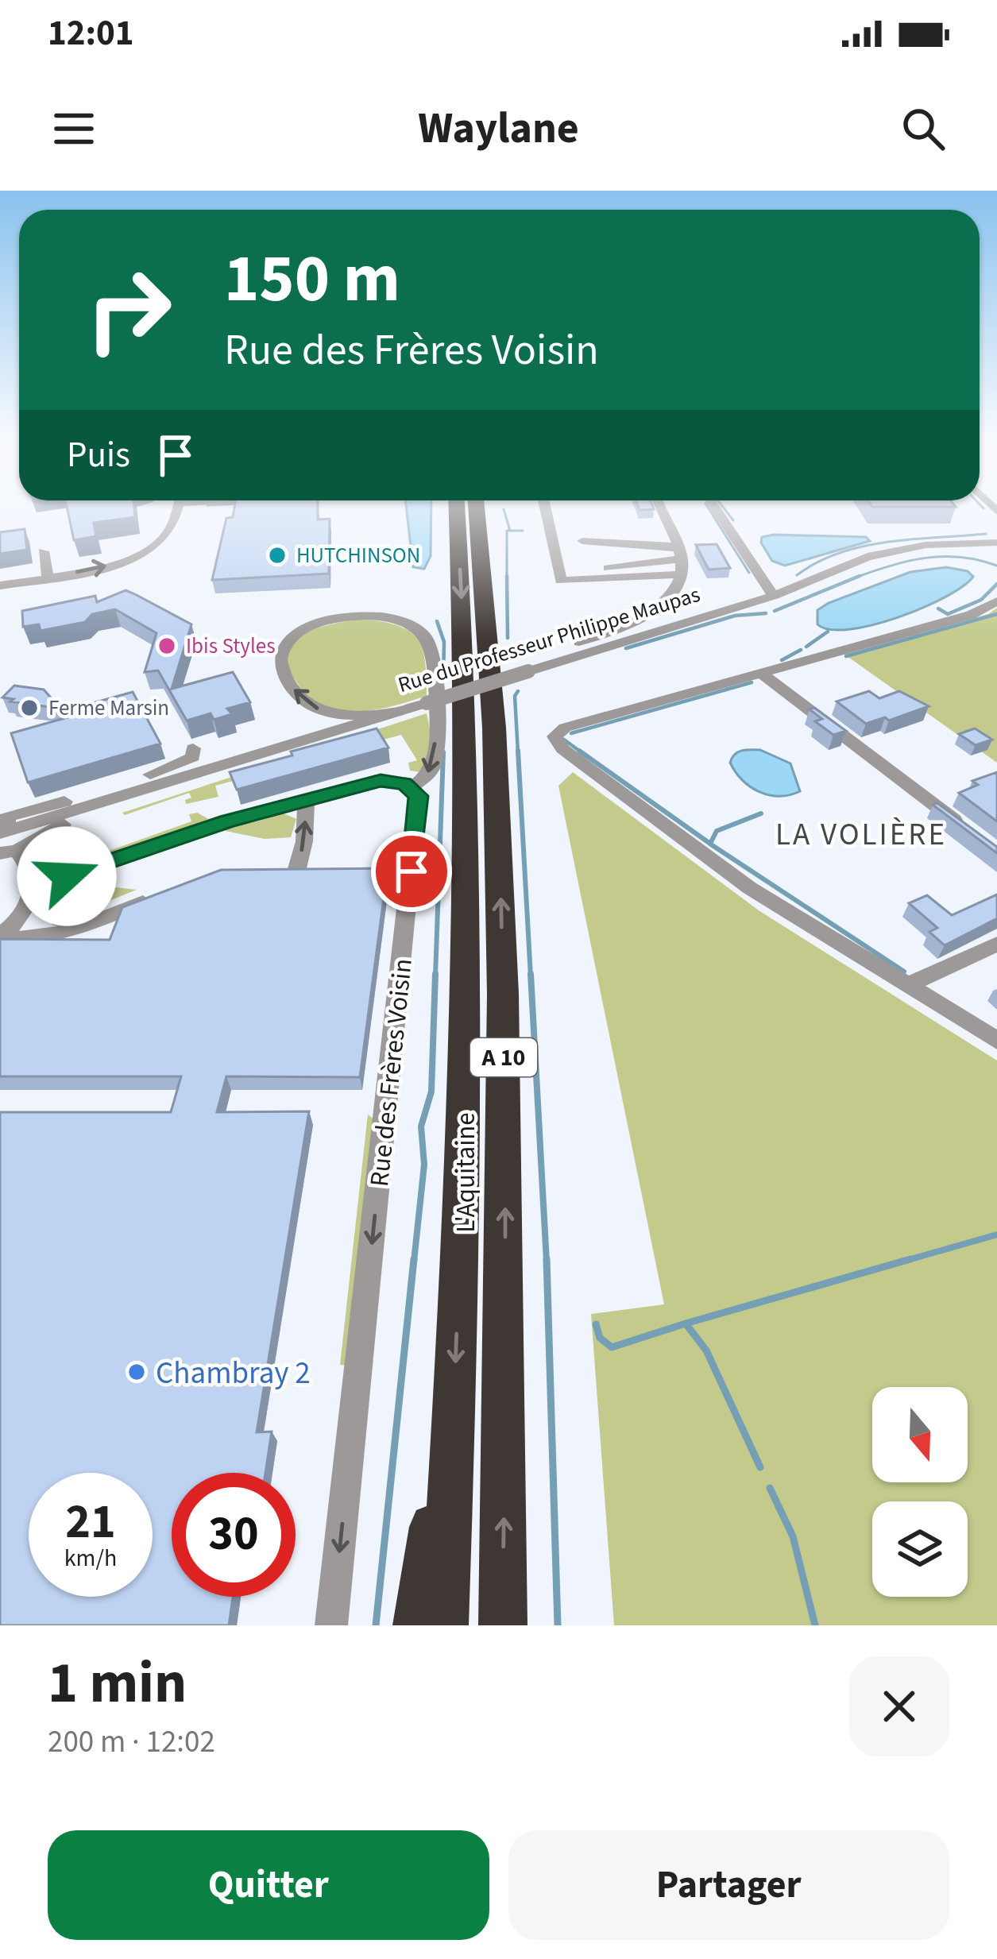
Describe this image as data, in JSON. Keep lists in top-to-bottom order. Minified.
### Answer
{"streets":{"highway":["A 10","L'Aquitaine"],"street":["Rue du Professeur Philippe Maupas","Rue des Frères Voisin"]},"one_way":["Rue des Frères Voisin"],"districts":["LA VOLIÈRE"],"places":["HUTCHINSON","Ibis Styles","Ferme Marsin","Chambray 2"],"north":"bottom","page":{"status":"12:01","header":"Waylane","turn":["150 m","Rue des Frères Voisin"],"then":"Puis","speed":"21 km/h","limit":"30","heading":["1 min","200 m · 12:02"],"buttons":["Quitter","Partager"]}}
